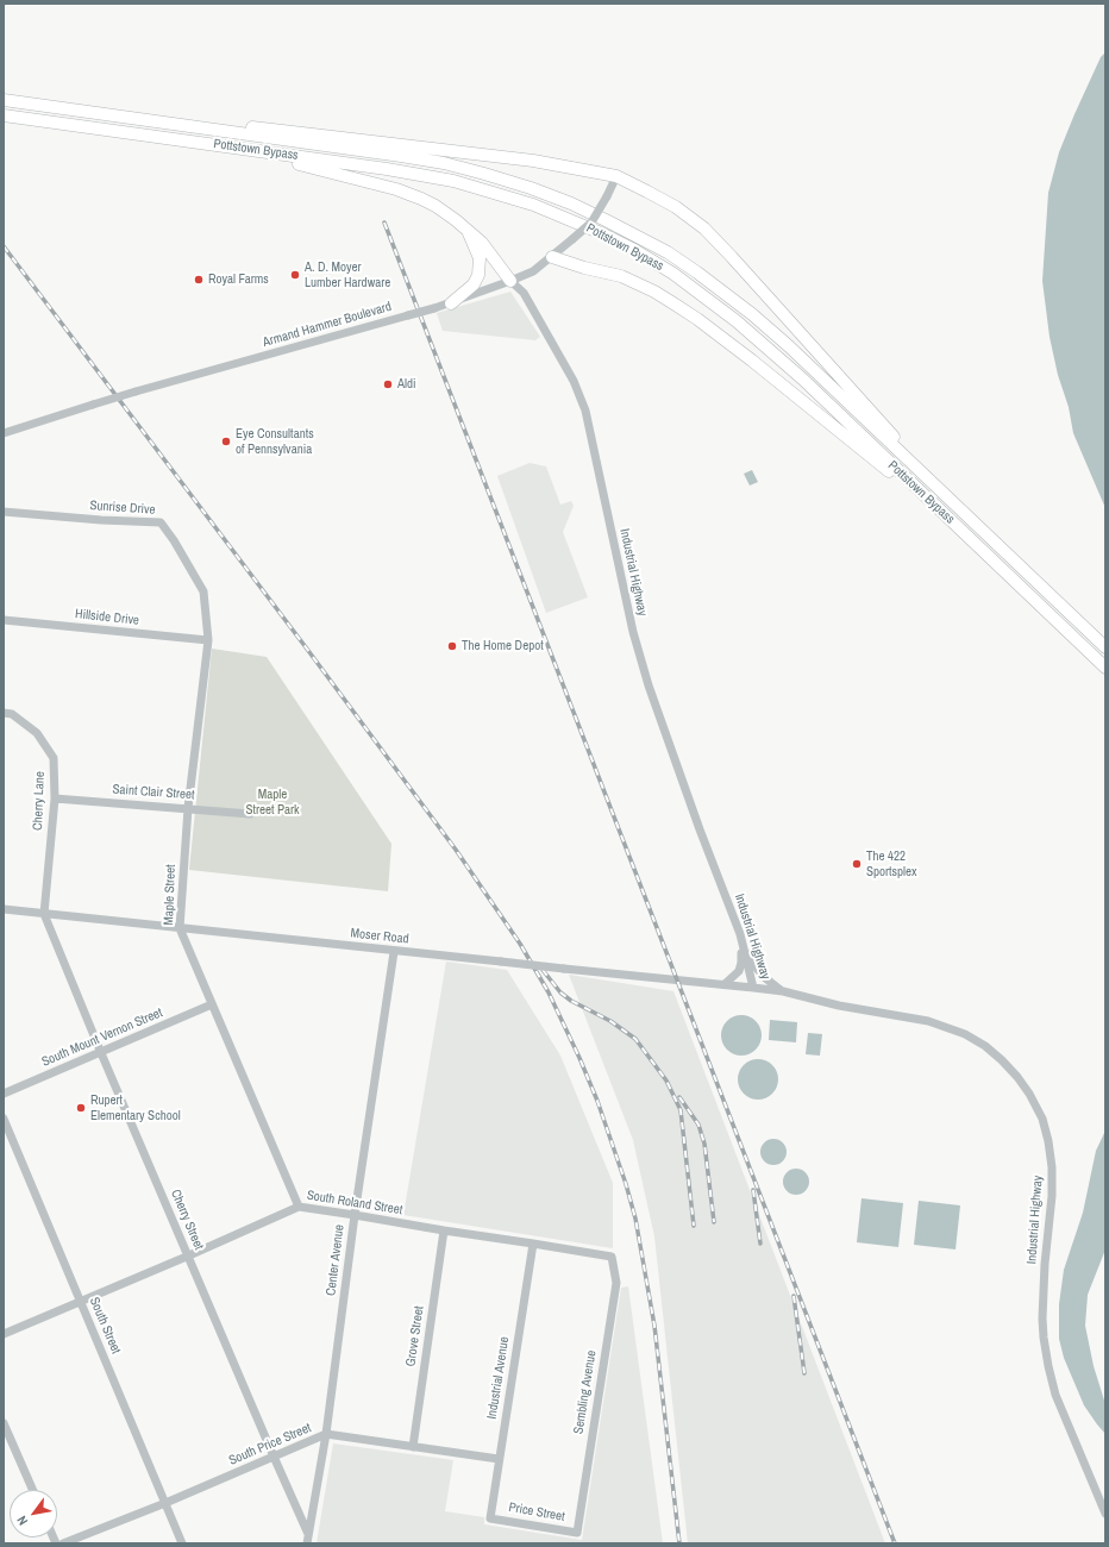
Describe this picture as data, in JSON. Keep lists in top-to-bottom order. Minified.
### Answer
{"streets":{"highway":["Pottstown Bypass"],"street":["Armand Hammer Boulevard","Sunrise Drive","Industrial Highway","Hillside Drive","Saint Clair Street","Cherry Lane","Maple Street","Moser Road","South Mount Vernon Street","South Roland Street","Cherry Street","Center Avenue","South Street","Grove Street","Industrial Avenue","Sembling Avenue","South Price Street","Price Street"]},"crossings":[["Armand Hammer Boulevard","Industrial Highway"],["Sunrise Drive","Maple Street"],["Industrial Highway","Moser Road"],["Hillside Drive","Maple Street"],["Saint Clair Street","Cherry Lane"],["Saint Clair Street","Maple Street"],["Cherry Lane","Moser Road"],["Cherry Lane","Cherry Street"],["Maple Street","Moser Road"],["Maple Street","South Mount Vernon Street"],["Maple Street","South Roland Street"],["Moser Road","Cherry Street"],["Moser Road","Center Avenue"],["South Mount Vernon Street","Cherry Street"],["South Roland Street","Cherry Street"],["South Roland Street","Center Avenue"],["South Roland Street","South Street"],["South Roland Street","Grove Street"],["South Roland Street","Industrial Avenue"],["South Roland Street","Sembling Avenue"],["Cherry Street","Center Avenue"],["Cherry Street","South Price Street"],["Center Avenue","South Price Street"],["South Street","South Price Street"],["Grove Street","South Price Street"],["Industrial Avenue","South Price Street"],["Industrial Avenue","Price Street"],["Sembling Avenue","Price Street"]],"parks":["Maple Street Park"],"places":["A. D. Moyer Lumber Hardware","Royal Farms","Aldi","Eye Consultants of Pennsylvania","The Home Depot","The 422 Sportsplex","Rupert Elementary School"],"north":"bottom left"}
